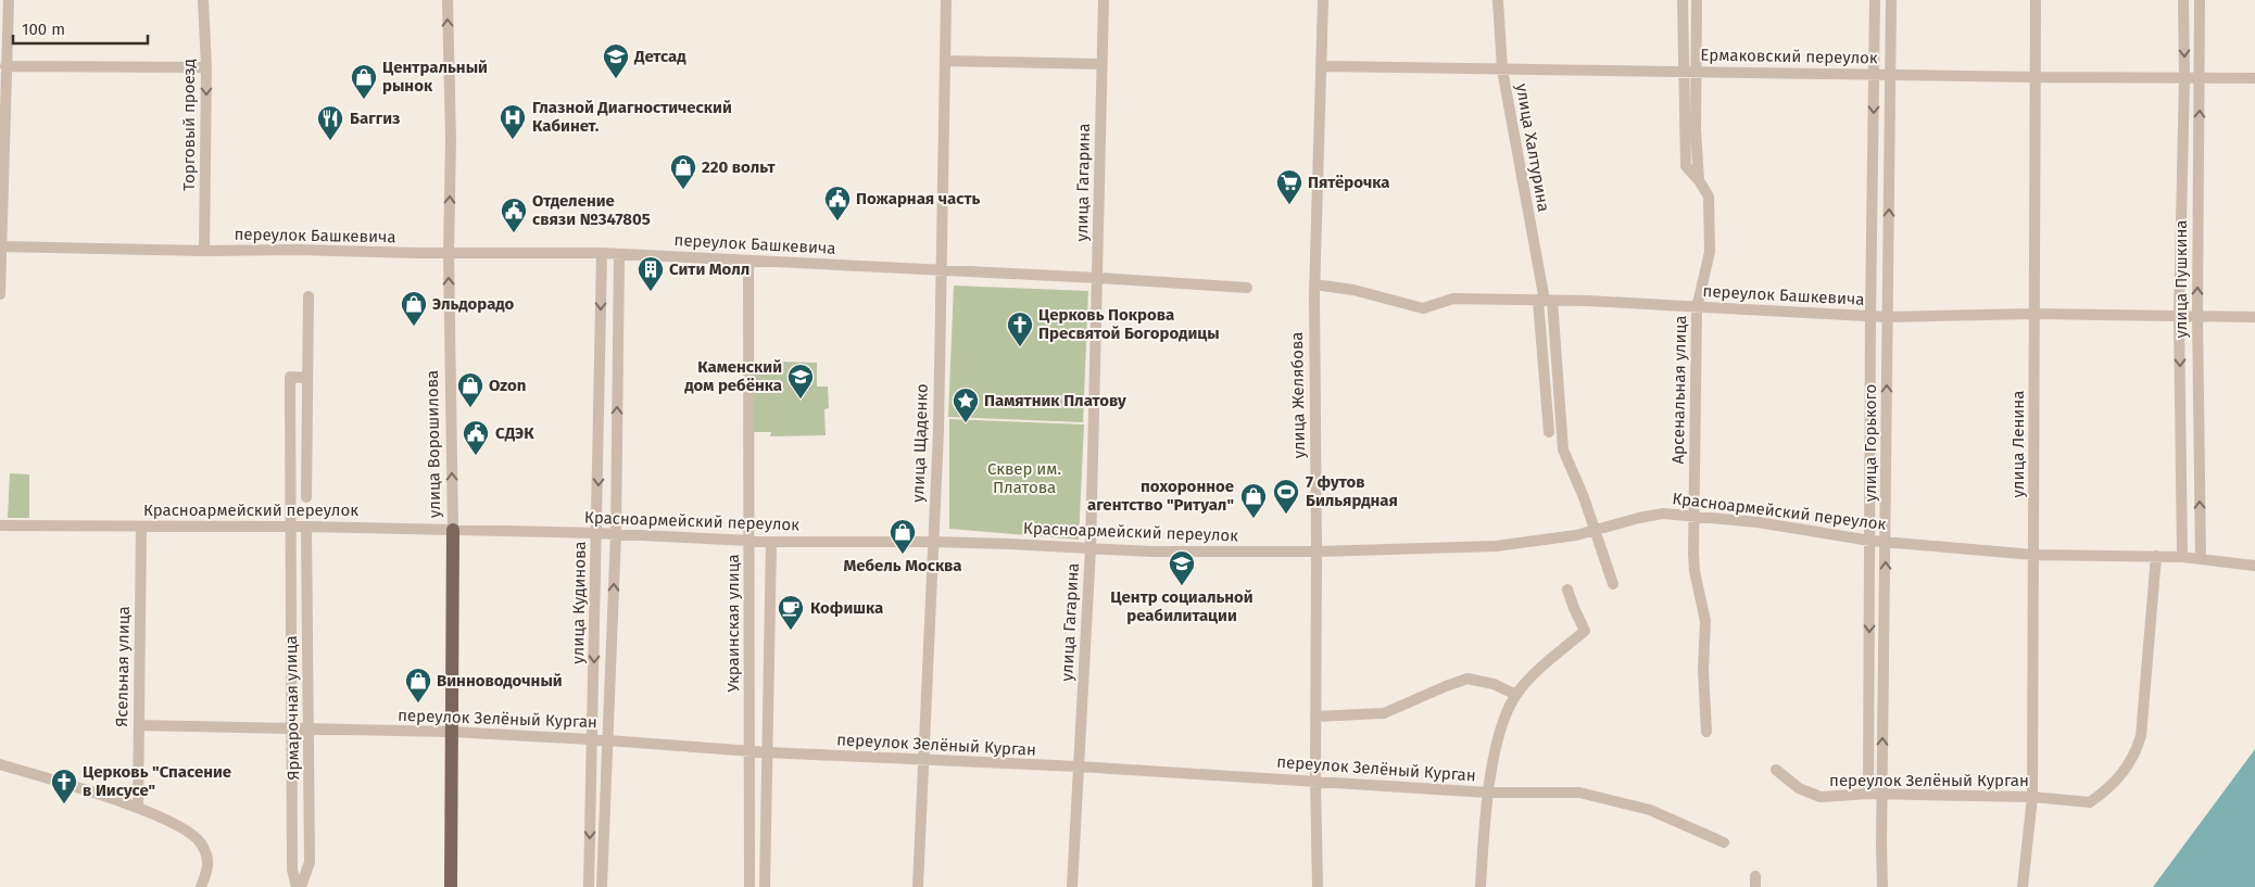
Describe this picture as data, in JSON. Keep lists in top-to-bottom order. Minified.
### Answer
{"streets":{"main road":["улица Ворошилова"],"street":["Ермаковский переулок","Торговый проезд","улица Халтурина","улица Гагарина","переулок Башкевича","улица Пушкина","Арсенальная улица","улица Желябова","улица Щаденко","улица Горького","улица Ленина","Красноармейский переулок","улица Кудинова","Украинская улица","Ясельная улица","Ярмарочная улица","переулок Зелёный Курган"]},"crossings":[["Ермаковский переулок","улица Халтурина"],["Ермаковский переулок","улица Пушкина"],["Ермаковский переулок","Арсенальная улица"],["Ермаковский переулок","улица Желябова"],["Ермаковский переулок","улица Горького"],["Ермаковский переулок","улица Ленина"],["Торговый проезд","переулок Башкевича"],["улица Халтурина","переулок Башкевича"],["улица Халтурина","Красноармейский переулок"],["улица Гагарина","переулок Башкевича"],["улица Гагарина","Красноармейский переулок"],["улица Гагарина","переулок Зелёный Курган"],["переулок Башкевича","улица Пушкина"],["переулок Башкевича","Арсенальная улица"],["переулок Башкевича","улица Желябова"],["переулок Башкевича","улица Щаденко"],["переулок Башкевича","улица Горького"],["переулок Башкевича","улица Ворошилова"],["переулок Башкевича","улица Ленина"],["переулок Башкевича","улица Кудинова"],["переулок Башкевича","Украинская улица"],["улица Пушкина","Красноармейский переулок"],["Арсенальная улица","Красноармейский переулок"],["улица Желябова","Красноармейский переулок"],["улица Желябова","переулок Зелёный Курган"],["улица Щаденко","Красноармейский переулок"],["улица Щаденко","переулок Зелёный Курган"],["улица Горького","Красноармейский переулок"],["улица Горького","переулок Зелёный Курган"],["улица Ворошилова","Красноармейский переулок"],["улица Ворошилова","переулок Зелёный Курган"],["улица Ленина","Красноармейский переулок"],["улица Ленина","переулок Зелёный Курган"],["Красноармейский переулок","улица Кудинова"],["Красноармейский переулок","Украинская улица"],["Красноармейский переулок","Ясельная улица"],["Красноармейский переулок","Ярмарочная улица"],["Красноармейский переулок","переулок Зелёный Курган"],["улица Кудинова","переулок Зелёный Курган"],["Украинская улица","переулок Зелёный Курган"],["Ясельная улица","переулок Зелёный Курган"],["Ярмарочная улица","переулок Зелёный Курган"]],"one_way":["Торговый проезд","улица Ворошилова"],"parks":["Сквер им. Платова"],"places":{"school or university":["Детсад","Каменский дом ребёнка","Центр социальной реабилитации"],"shop":["Центральный рынок","220 вольт","Эльдорадо","Ozon","похоронное агентство \"Ритуал\"","Мебель Москва","Винноводочный"],"hospital":["Глазной Диагностический Кабинет."],"restaurant":["Баггиз"],"supermarket":["Пятёрочка"],"public building":["Пожарная часть","Отделение связи №347805","СДЭК"],"building":["Сити Молл"],"church":["Церковь Покрова Пресвятой Богородицы","Церковь \"Спасение в Иисусе\""],"place":["Памятник Платову"],"sports":["7 футов Бильярдная"],"cafe":["Кофишка"]},"scale_bar":"100 m"}
